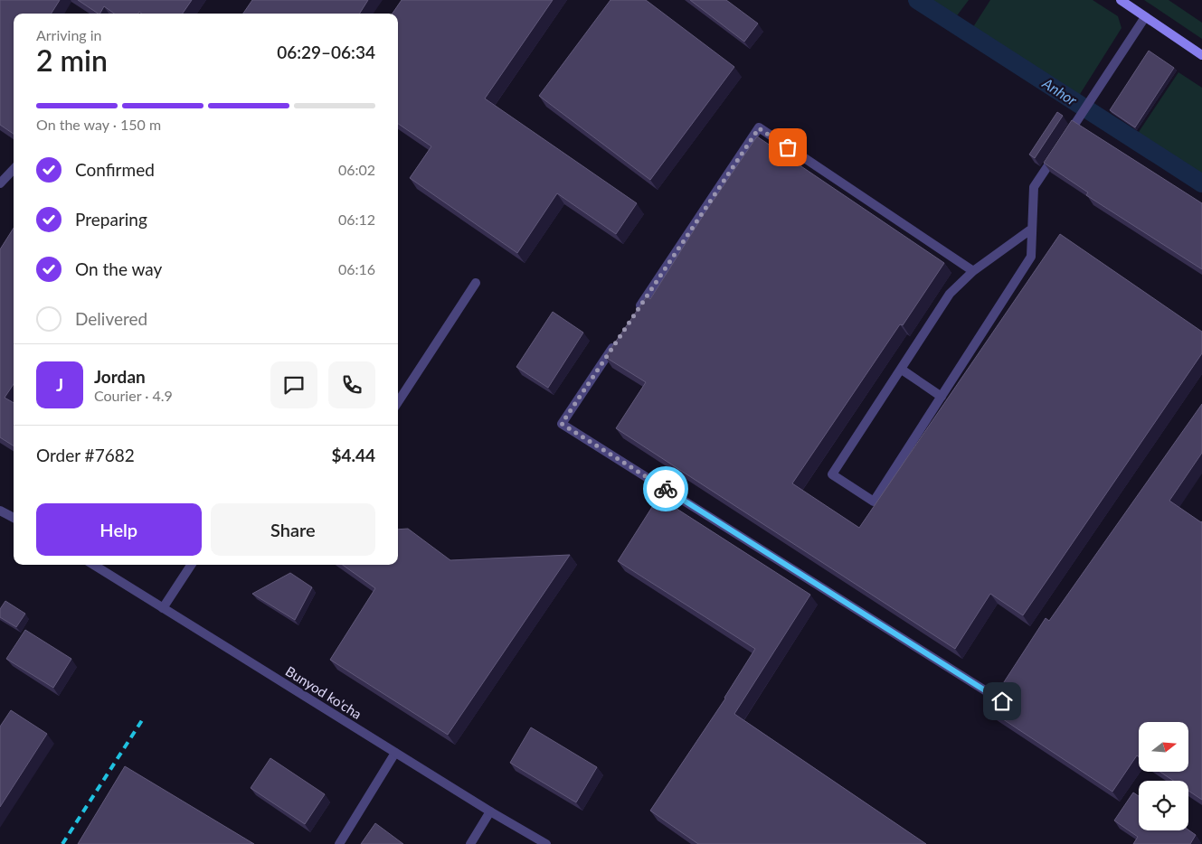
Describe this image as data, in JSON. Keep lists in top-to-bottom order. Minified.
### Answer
{"streets":{"street":["Bunyod ko'cha"]},"water":["Anhor"],"north":"right","page":{"heading":["2 min","Arriving in","06:29–06:34"],"panel":["Jordan","Courier · 4.9","Order #7682","$4.44"],"bar":"On the way · 150 m","list":[["Confirmed","06:02"],["Preparing","06:12"],["On the way","06:16"],"Delivered"],"round":"J","buttons":["Help","Share"]}}
